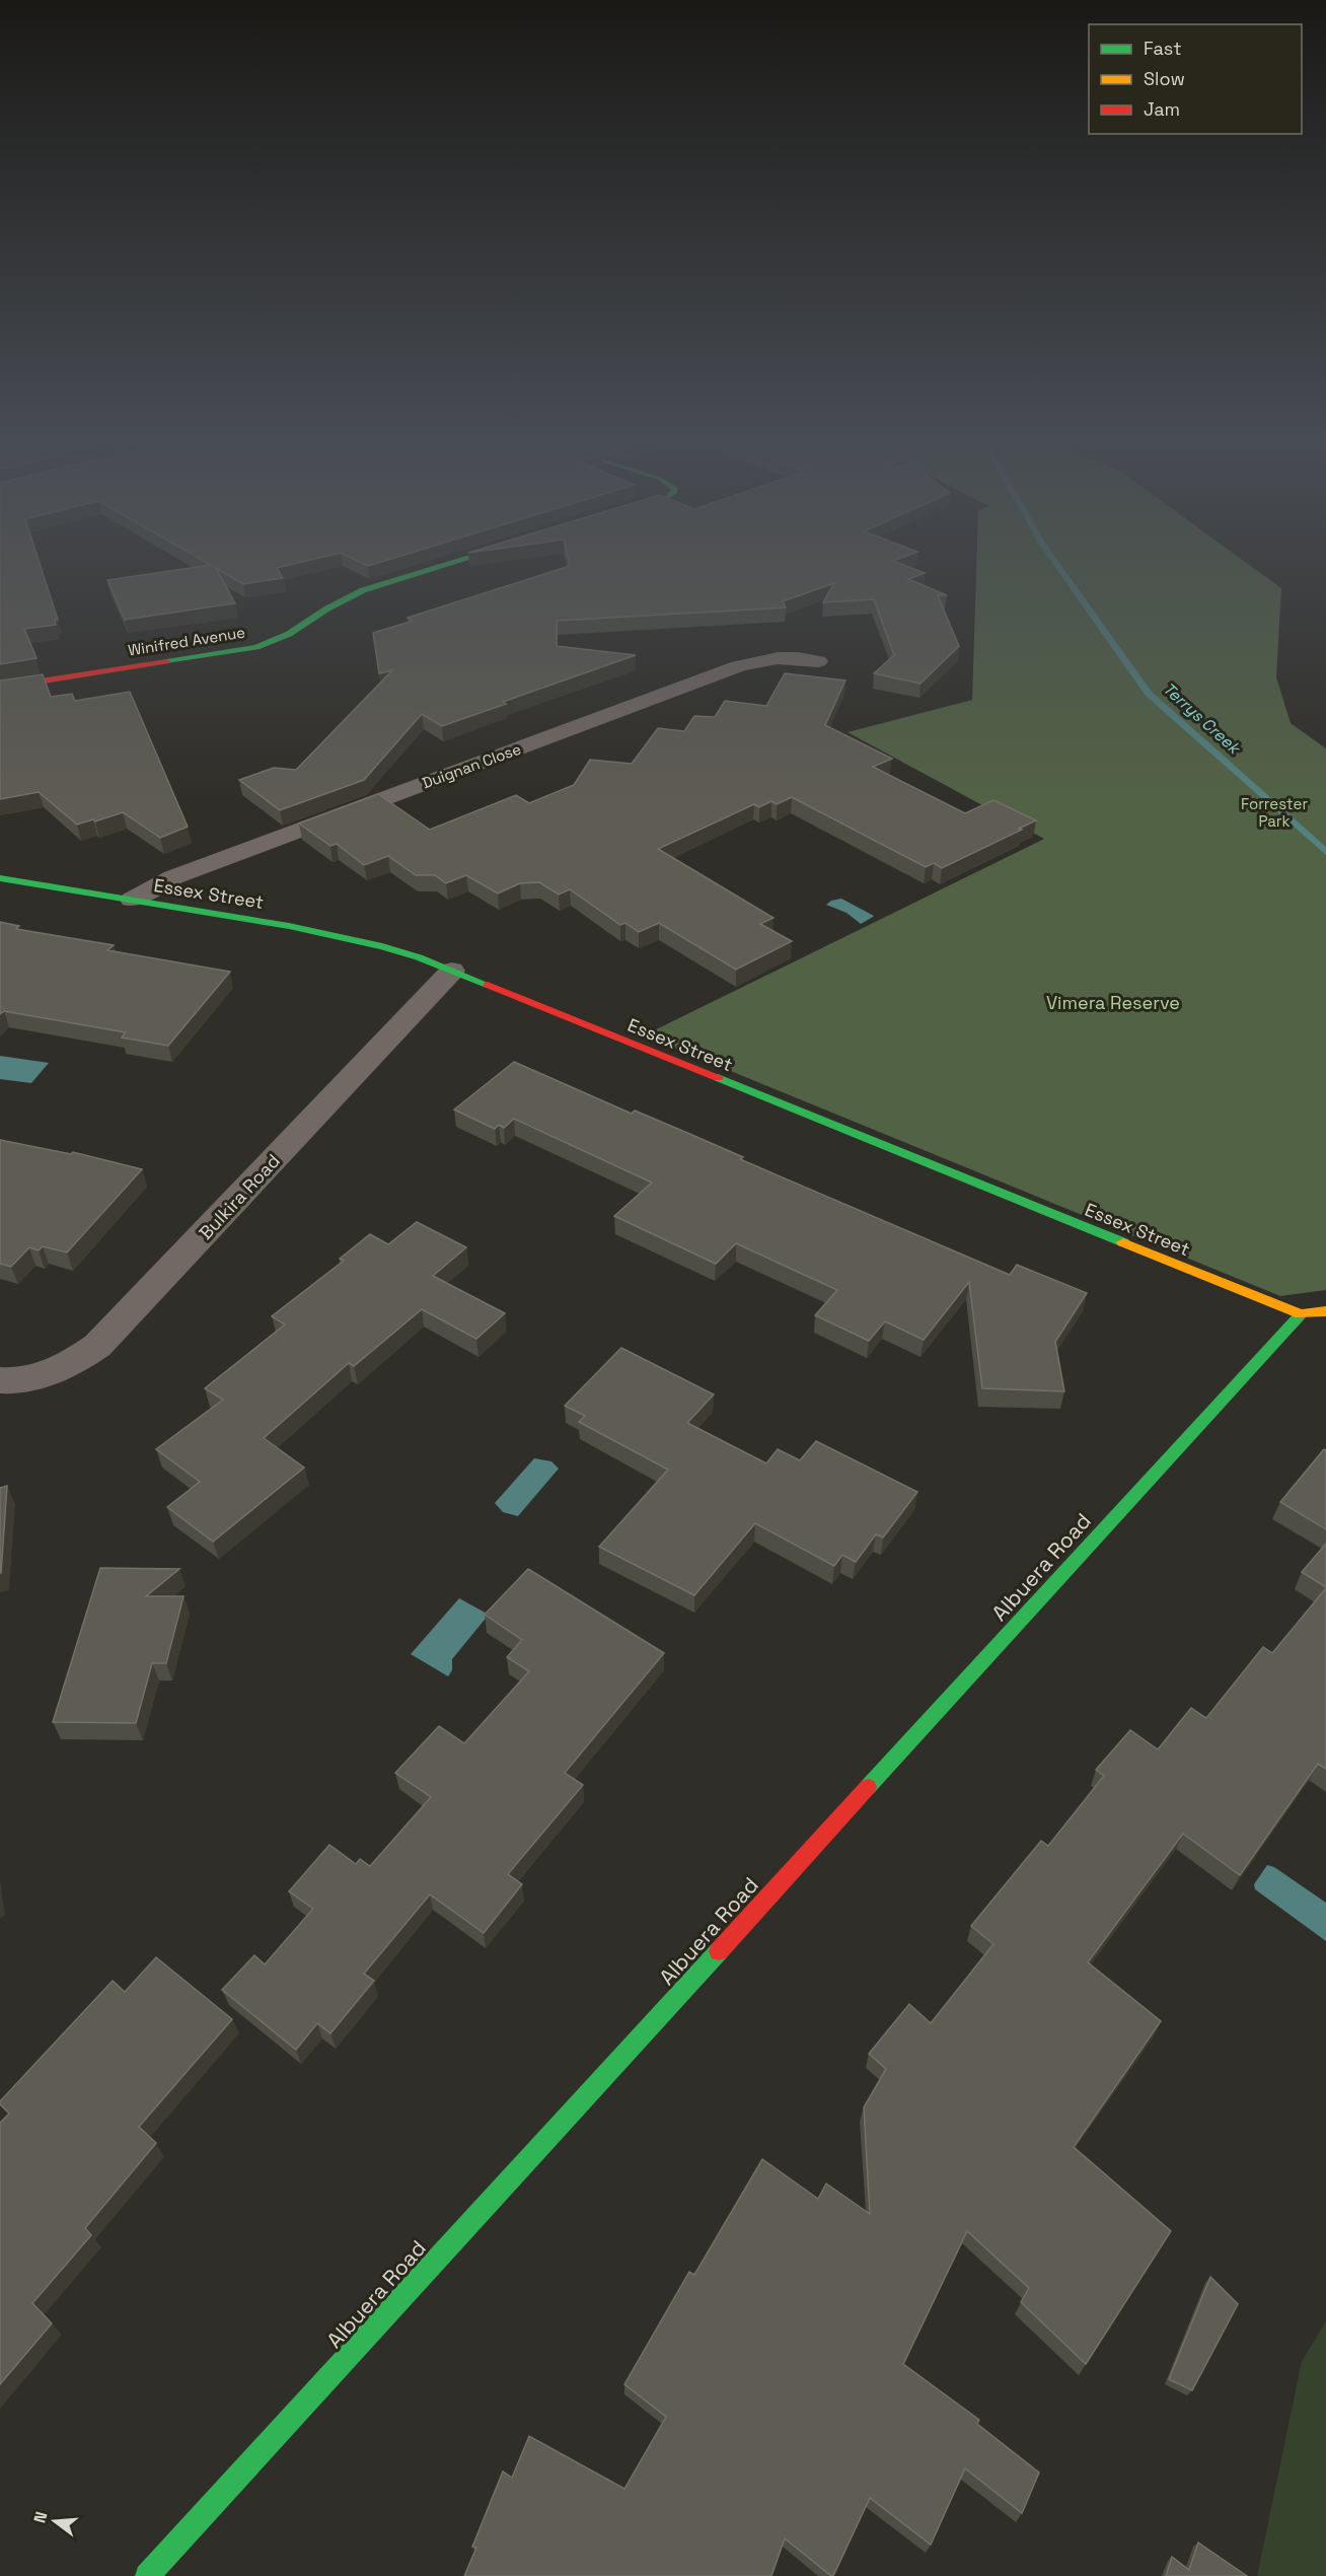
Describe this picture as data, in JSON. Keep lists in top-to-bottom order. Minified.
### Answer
{"streets":{"street":["Winifred Avenue","Duignan Close","Essex Street","Bulkira Road","Albuera Road"]},"crossings":[["Duignan Close","Essex Street"],["Essex Street","Bulkira Road"],["Essex Street","Albuera Road"]],"water":["Terrys Creek"],"parks":["Forrester Park","Vimera Reserve"],"legend":["Fast","Slow","Jam"],"north":"left"}
